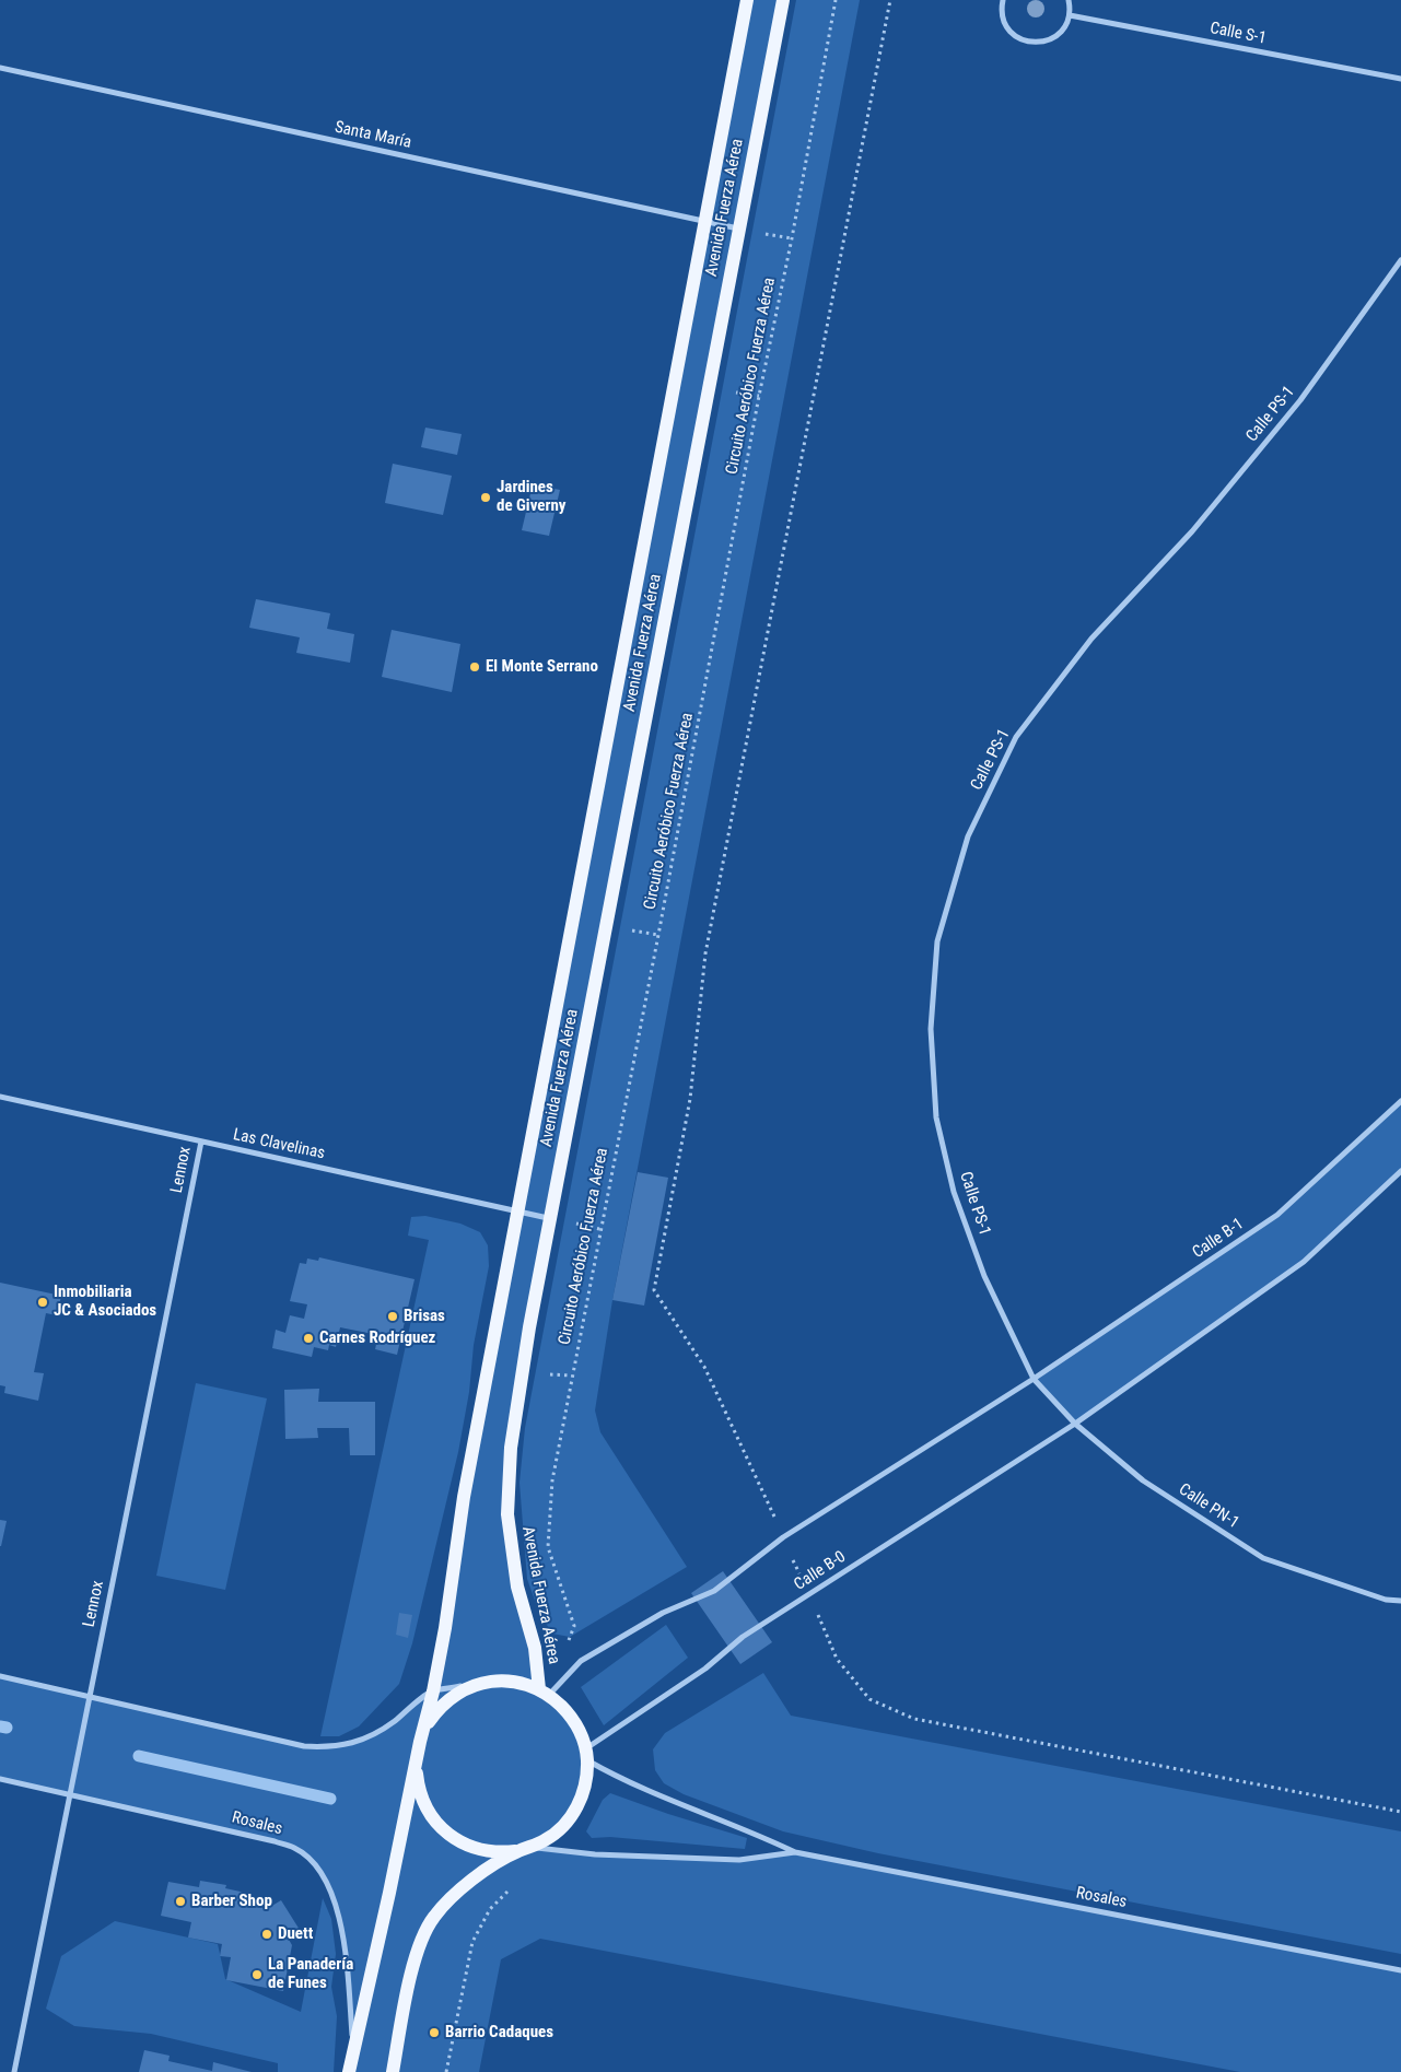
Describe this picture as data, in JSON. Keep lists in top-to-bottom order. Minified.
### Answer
{"streets":{"main road":["Avenida Fuerza Aérea"],"street":["Calle S-1","Santa María","Calle PS-1","Las Clavelinas","Lennox","Calle B-1","Calle PN-1","Calle B-0","Rosales"],"path":["Circuito Aeróbico Fuerza Aérea"]},"crossings":[["Santa María","Avenida Fuerza Aérea"],["Avenida Fuerza Aérea","Las Clavelinas"],["Avenida Fuerza Aérea","Calle B-0"],["Avenida Fuerza Aérea","Rosales"],["Calle PS-1","Calle B-1"],["Calle PS-1","Calle PN-1"],["Las Clavelinas","Lennox"],["Lennox","Rosales"],["Calle B-1","Calle PN-1"],["Calle PN-1","Calle B-0"],["Calle B-0","Rosales"]],"places":["Jardines de Giverny","El Monte Serrano","Inmobiliaria JC & Asociados","Brisas","Carnes Rodríguez","Barber Shop","Duett","La Panadería de Funes","Barrio Cadaques"]}
